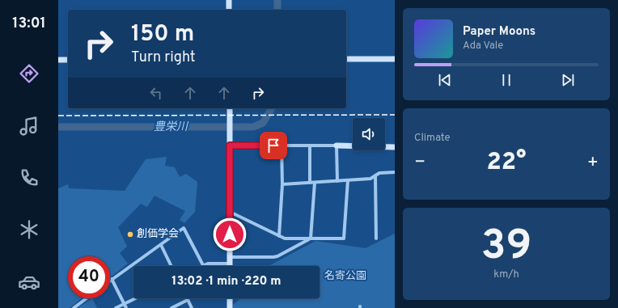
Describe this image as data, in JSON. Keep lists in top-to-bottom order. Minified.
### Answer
{"water":["豊栄川"],"parks":["名寄公園"],"places":["創価学会"],"page":{"tabs":"13:01","turn":["150 m","Turn right"],"song":["Paper Moons","Ada Vale"],"tile":["Climate",["39","km/h"]],"heat":["−","22°","+"],"limit":"40","trip":"13:02 · 1 min · 220 m"}}
